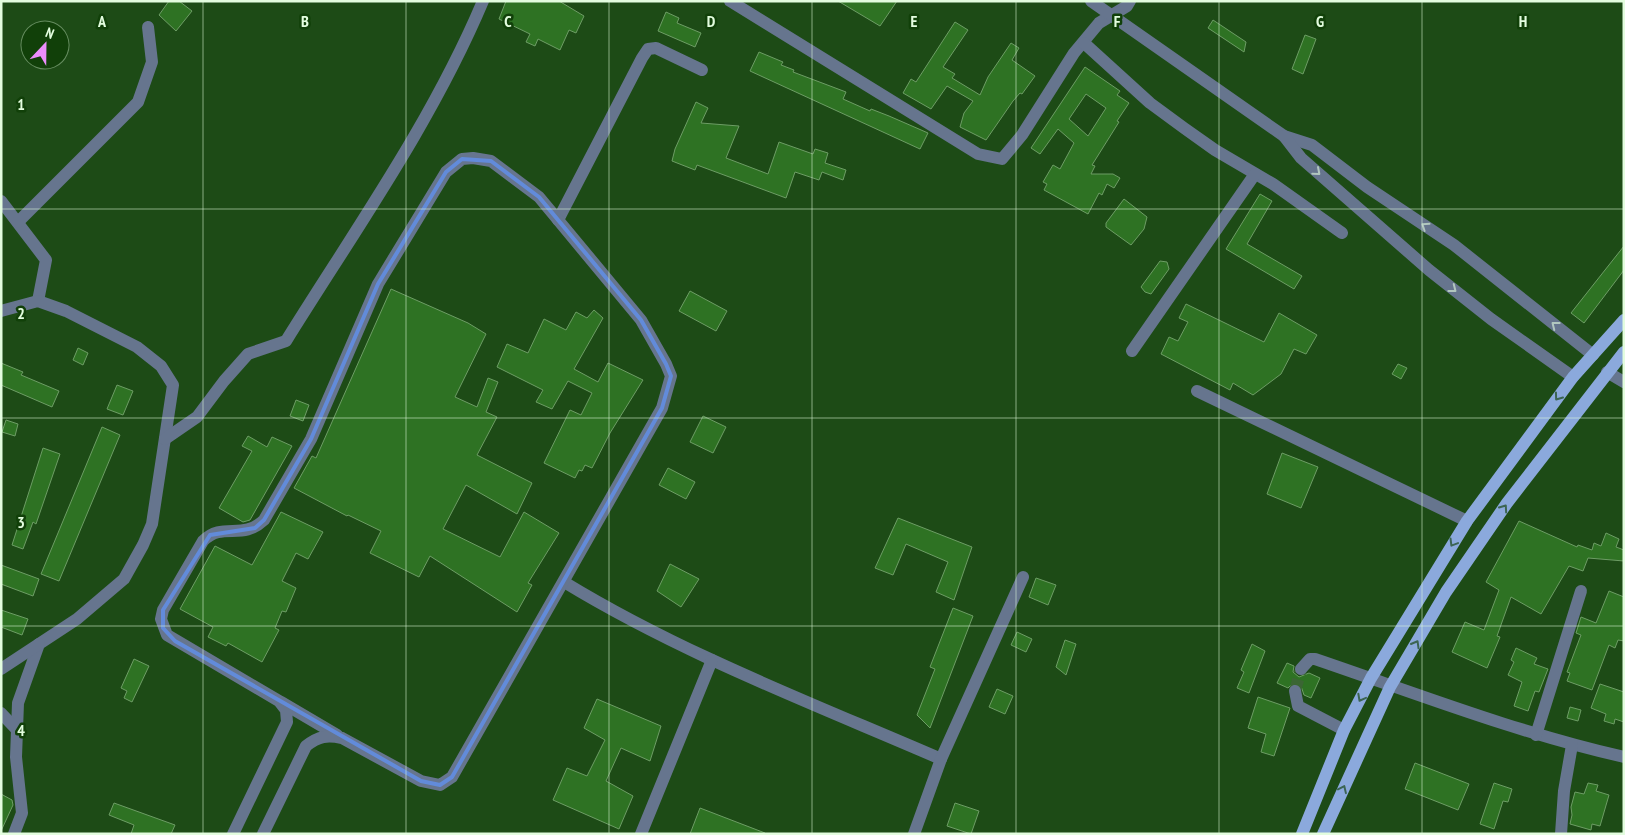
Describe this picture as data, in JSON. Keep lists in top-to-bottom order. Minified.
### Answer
{"north":"top","grid":{"columns":["A","B","C","D","E","F","G","H"],"rows":["1","2","3","4"]}}
